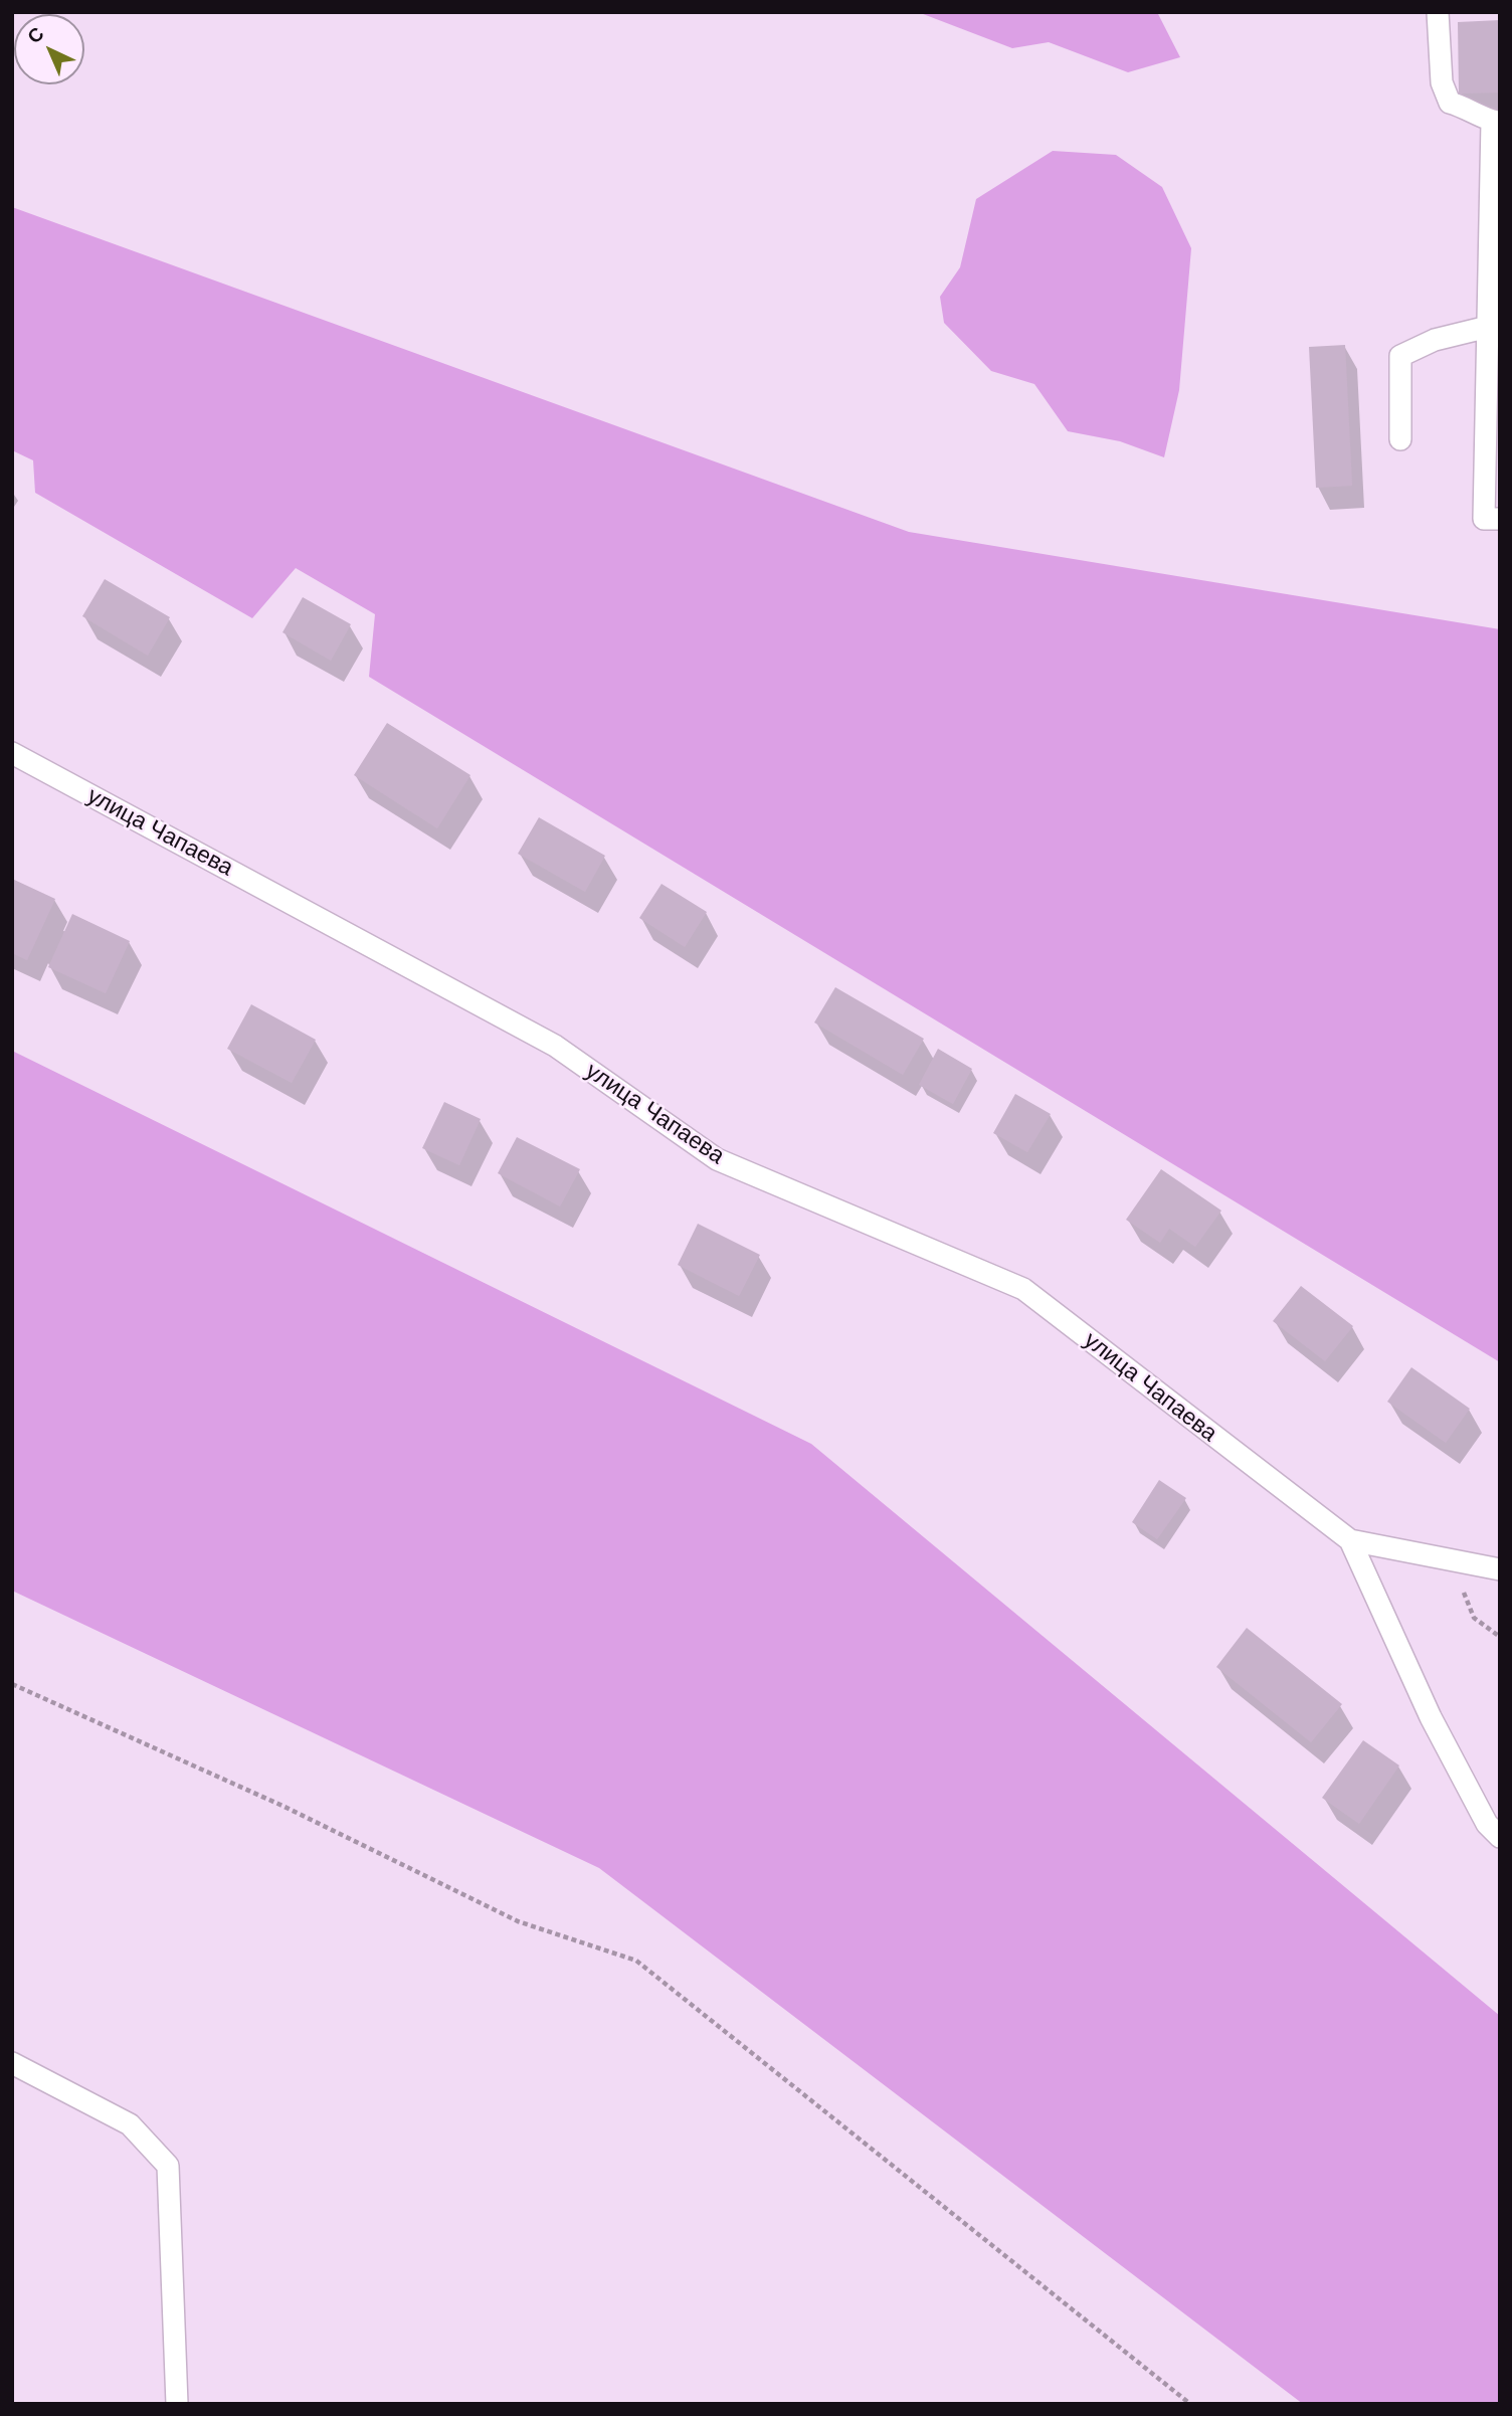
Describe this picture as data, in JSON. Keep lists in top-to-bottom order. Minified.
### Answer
{"streets":{"lane":["улица Чапаева"]},"north":"top left"}
